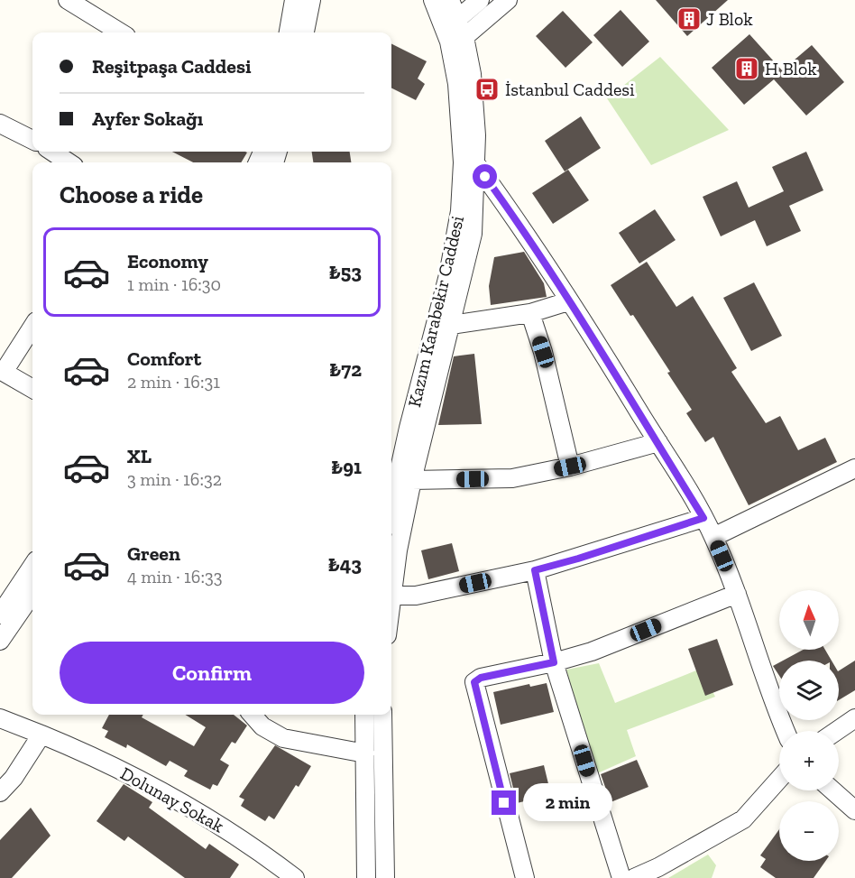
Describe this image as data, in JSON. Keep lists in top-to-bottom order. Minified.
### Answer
{"streets":{"street":["Kazım Karabekir Caddesi","Dolunay Sokak"]},"places":{"building":["J Blok","H Blok"],"bus stop":["İstanbul Caddesi"]},"north":"top","page":{"banner":["Reşitpaşa Caddesi","Ayfer Sokağı"],"heading":"Choose a ride","list":[{"name":"Economy","note":"1 min · 16:30","value":"₺53"},{"name":"Comfort","note":"2 min · 16:31","value":"₺72"},{"name":"XL","note":"3 min · 16:32","value":"₺91"},{"name":"Green","note":"4 min · 16:33","value":"₺43"}],"map_buttons":["+","−"],"buttons":"Confirm","bubble":"2 min"}}
